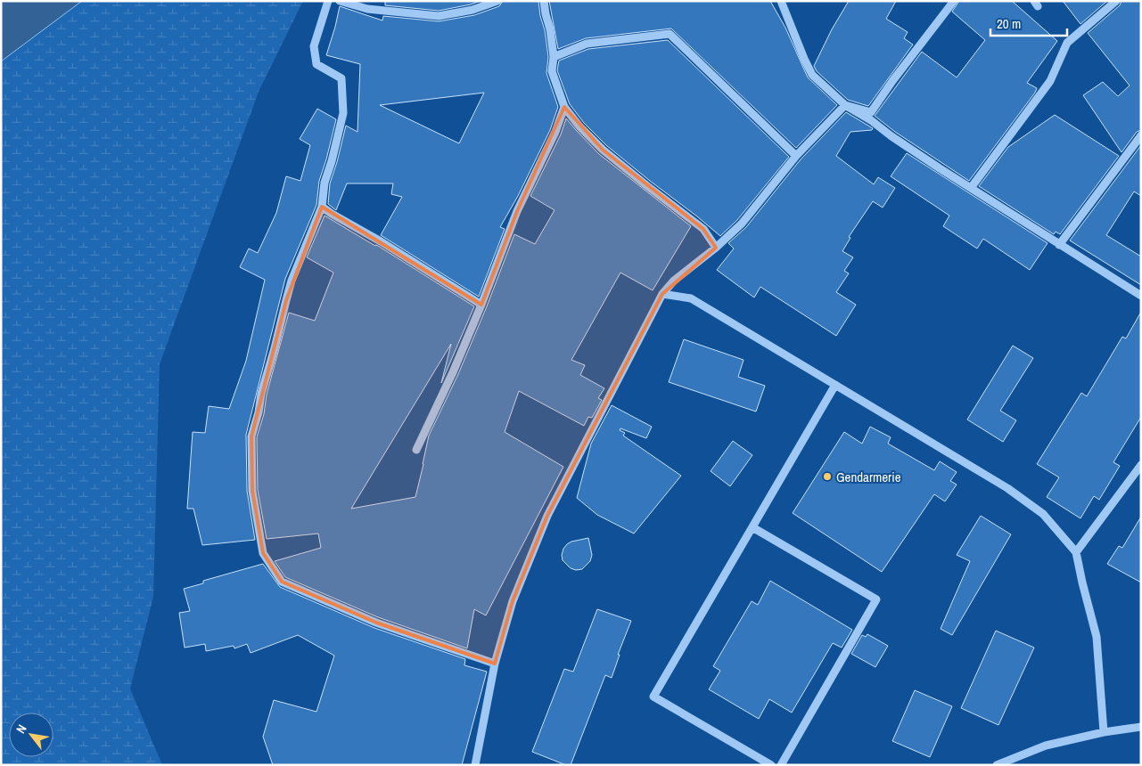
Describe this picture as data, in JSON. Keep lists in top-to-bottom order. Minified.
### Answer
{"places":["Gendarmerie"],"scale_bar":"20 m","north":"top left"}
